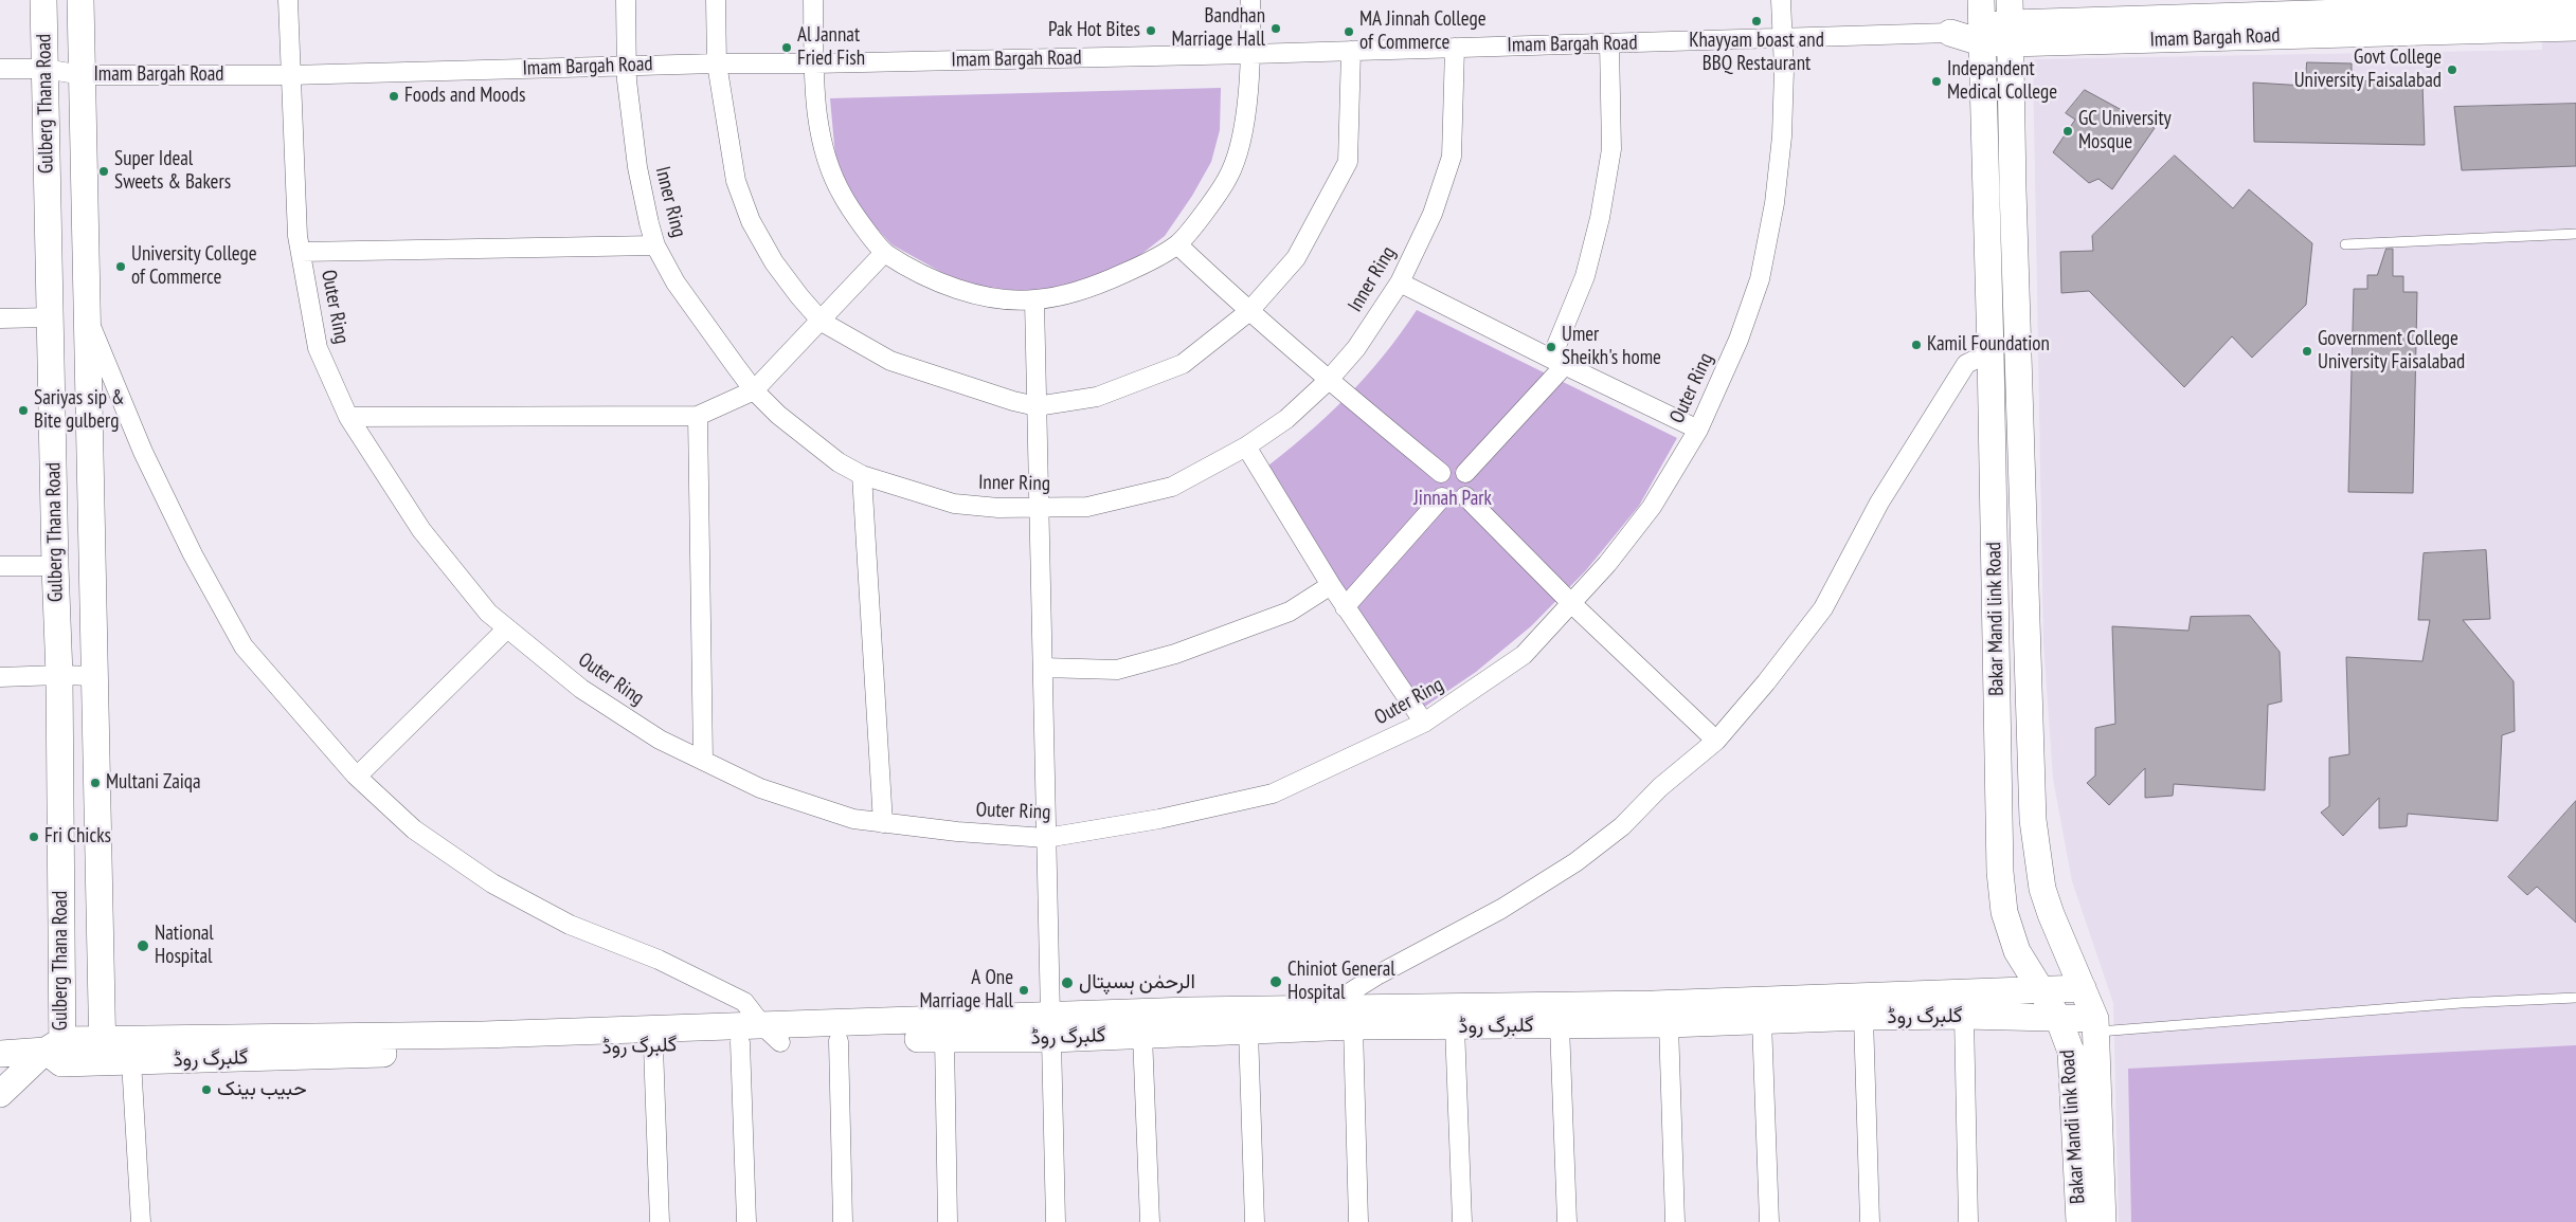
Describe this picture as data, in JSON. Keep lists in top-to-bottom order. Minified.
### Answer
{"streets":{"main road":["Imam Bargah Road","Gulberg Thana Road","Bakar Mandi link Road","گلبرگ روڈ"],"street":["Inner Ring","Outer Ring"]},"crossings":[["Imam Bargah Road","Gulberg Thana Road"],["Imam Bargah Road","Inner Ring"],["Imam Bargah Road","Outer Ring"],["Imam Bargah Road","Bakar Mandi link Road"],["Gulberg Thana Road","گلبرگ روڈ"],["Bakar Mandi link Road","گلبرگ روڈ"]],"parks":["Jinnah Park"],"places":["Khayyam boast and BBQ Restaurant","Bandhan Marriage Hall","Pak Hot Bites","MA Jinnah College of Commerce","Al Jannat Fried Fish","Govt College University Faisalabad","Indepandent Medical College","Foods and Moods","GC University Mosque","Super Ideal Sweets & Bakers","University College of Commerce","Kamil Foundation","Umer Sheikh's home","Government College University Faisalabad","Sariyas sip & Bite gulberg","Multani Zaiqa","Fri Chicks","National Hospital","Chiniot General Hospital","الرحمٰن ہسپتال","A One Marriage Hall","حبیب بینک"]}
